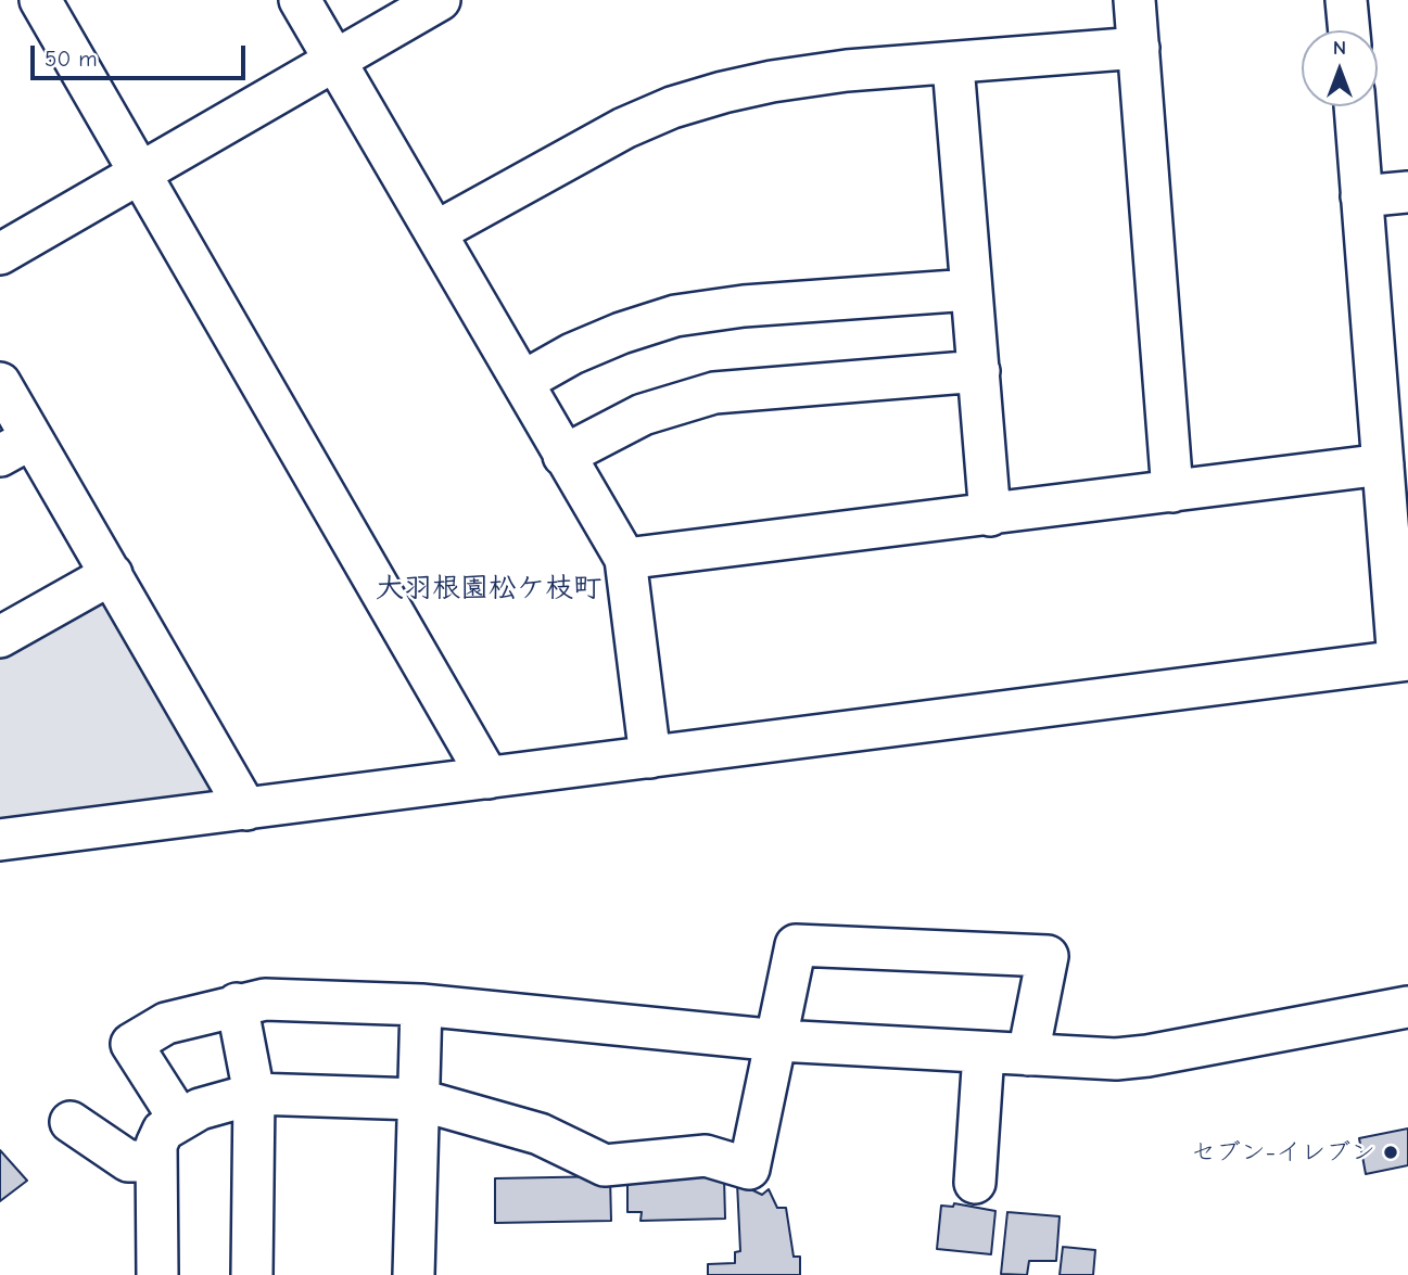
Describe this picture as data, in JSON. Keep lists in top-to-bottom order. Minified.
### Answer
{"districts":["大羽根園松ケ枝町"],"places":["セブン-イレブン"],"scale_bar":"50 m","north":"top"}
